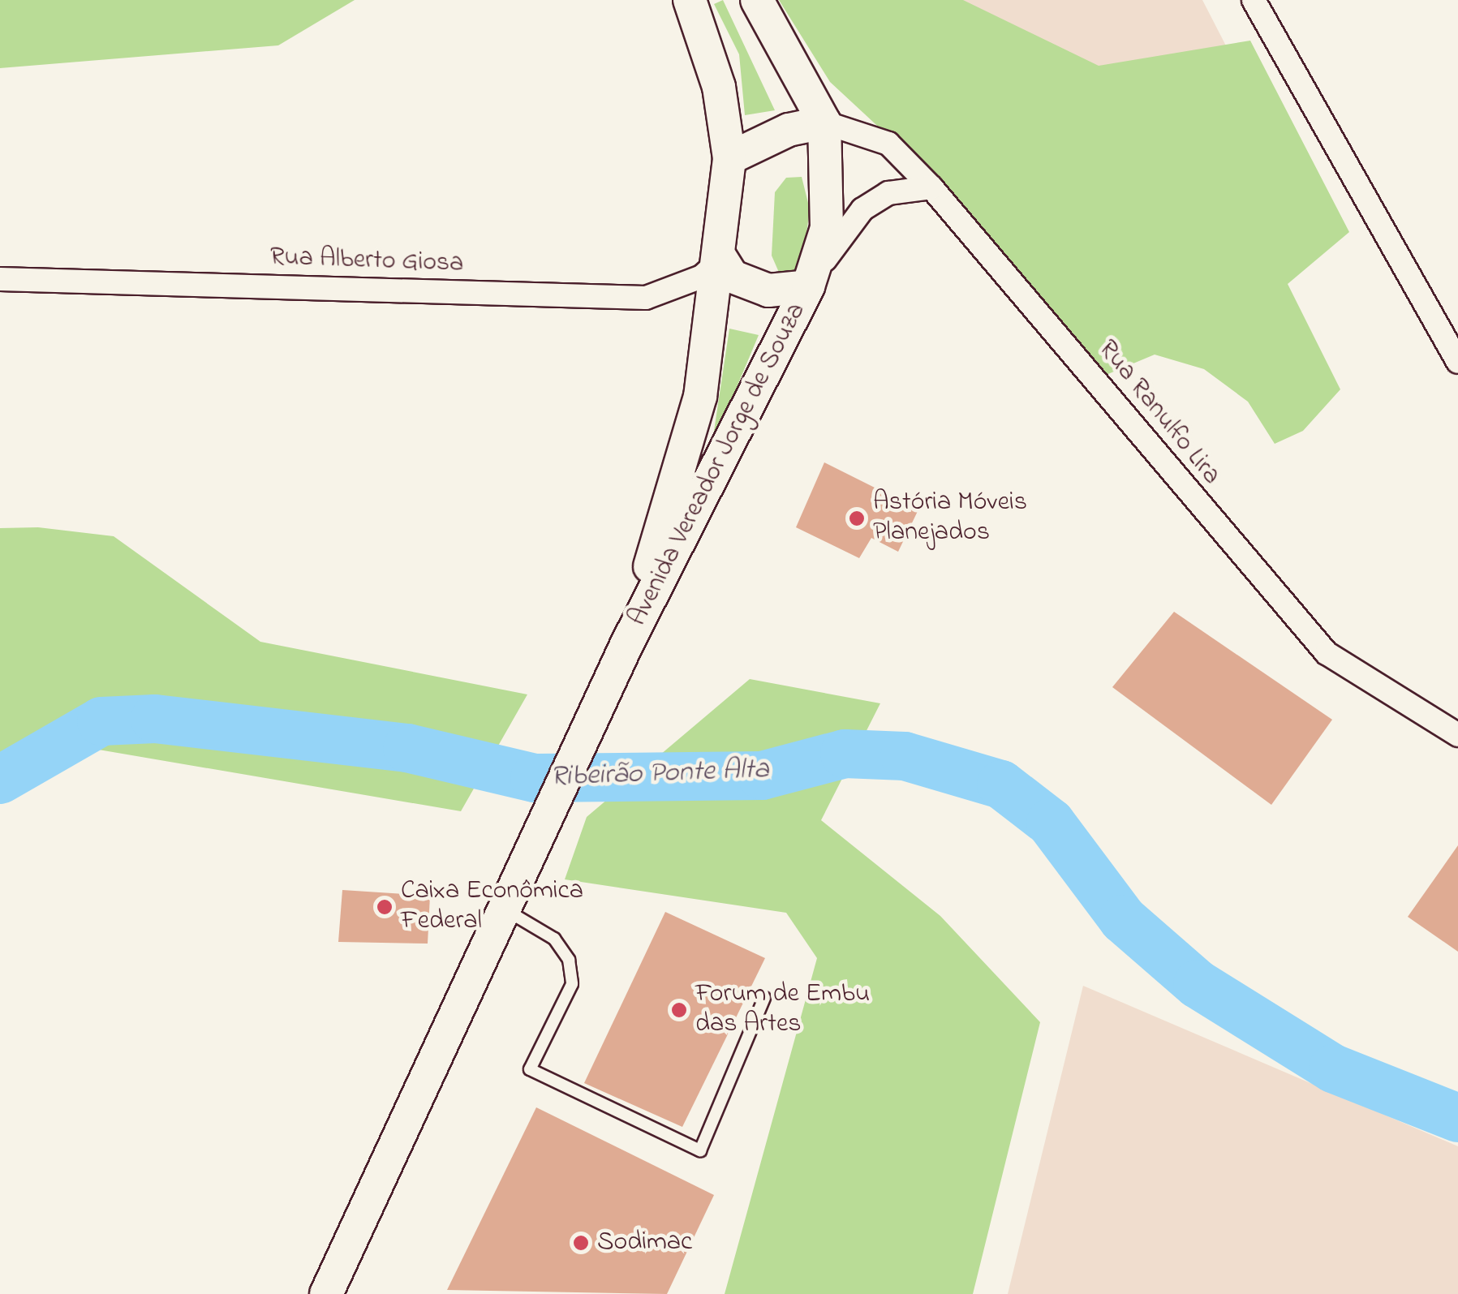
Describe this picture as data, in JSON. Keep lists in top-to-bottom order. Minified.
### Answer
{"streets":{"main road":["Avenida Vereador Jorge de Souza"],"street":["Rua Alberto Giosa","Rua Ranulfo Lira"]},"crossings":[["Rua Alberto Giosa","Avenida Vereador Jorge de Souza"],["Rua Ranulfo Lira","Avenida Vereador Jorge de Souza"]],"water":["Ribeirão Ponte Alta"],"places":["Astória Móveis Planejados","Caixa Econômica Federal","Forum de Embu das Artes","Sodimac"]}
